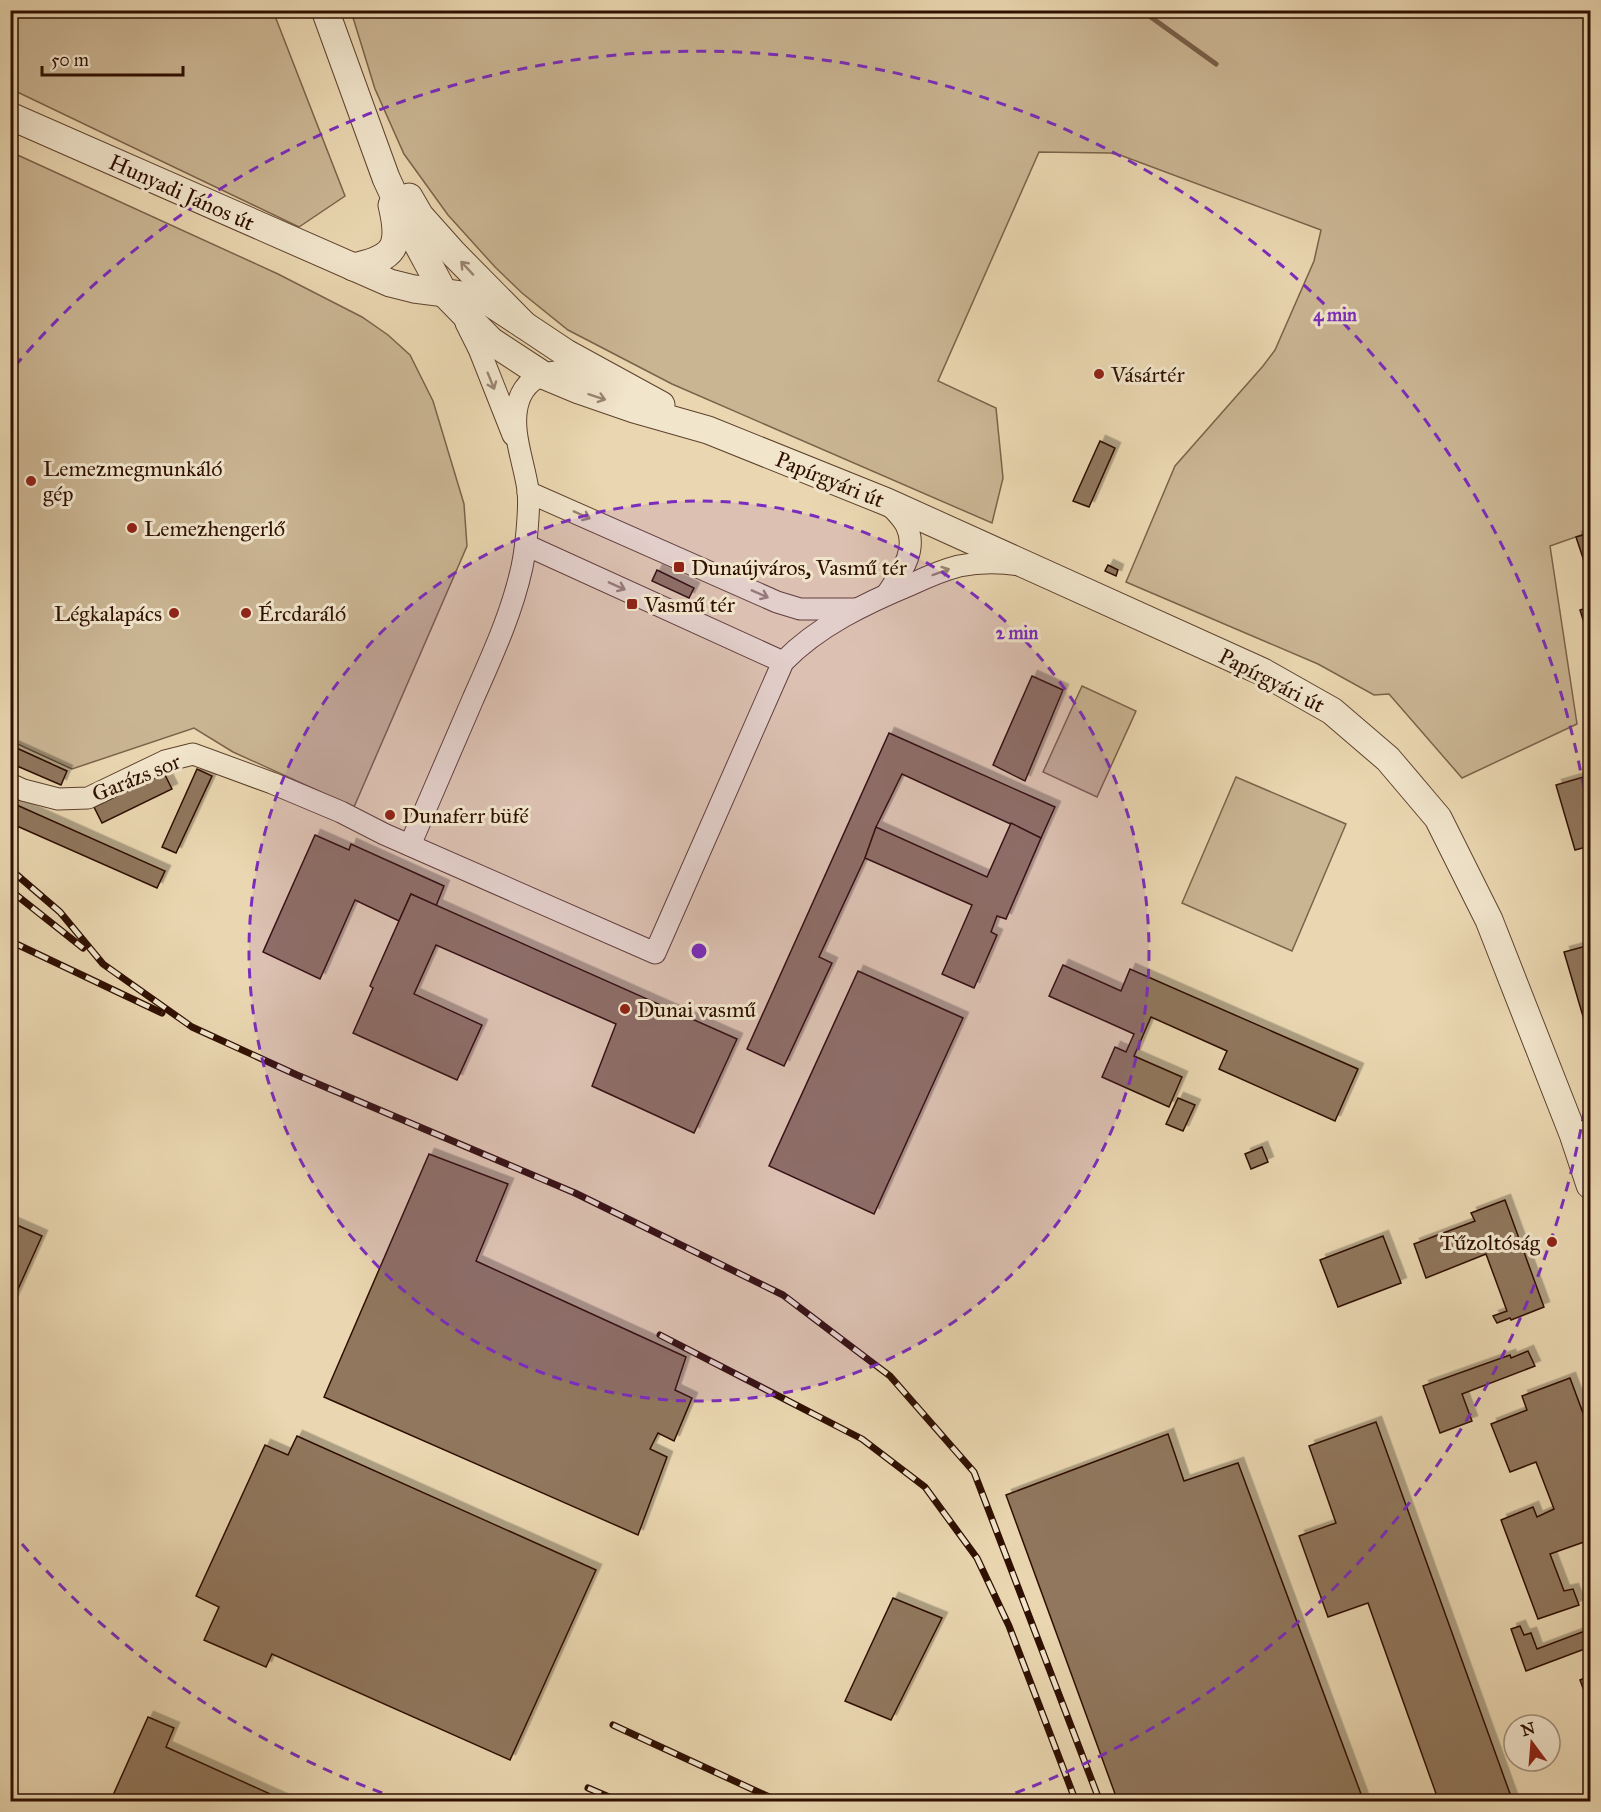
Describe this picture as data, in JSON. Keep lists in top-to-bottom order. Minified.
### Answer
{"streets":{"street":["Hunyadi János út","Papírgyári út","Garázs sor"]},"places":{"other":["Vásártér","Lemezmegmunkáló gép","Lemezhengerlő","Légkalapács","Ércdaráló","Dunaferr büfé","Dunai vasmű","Tűzoltóság"],"transit":["Dunaújváros, Vasmű tér","Vasmű tér"]},"scale_bar":"50 m","north":"top","rings":["4 min","2 min"]}
